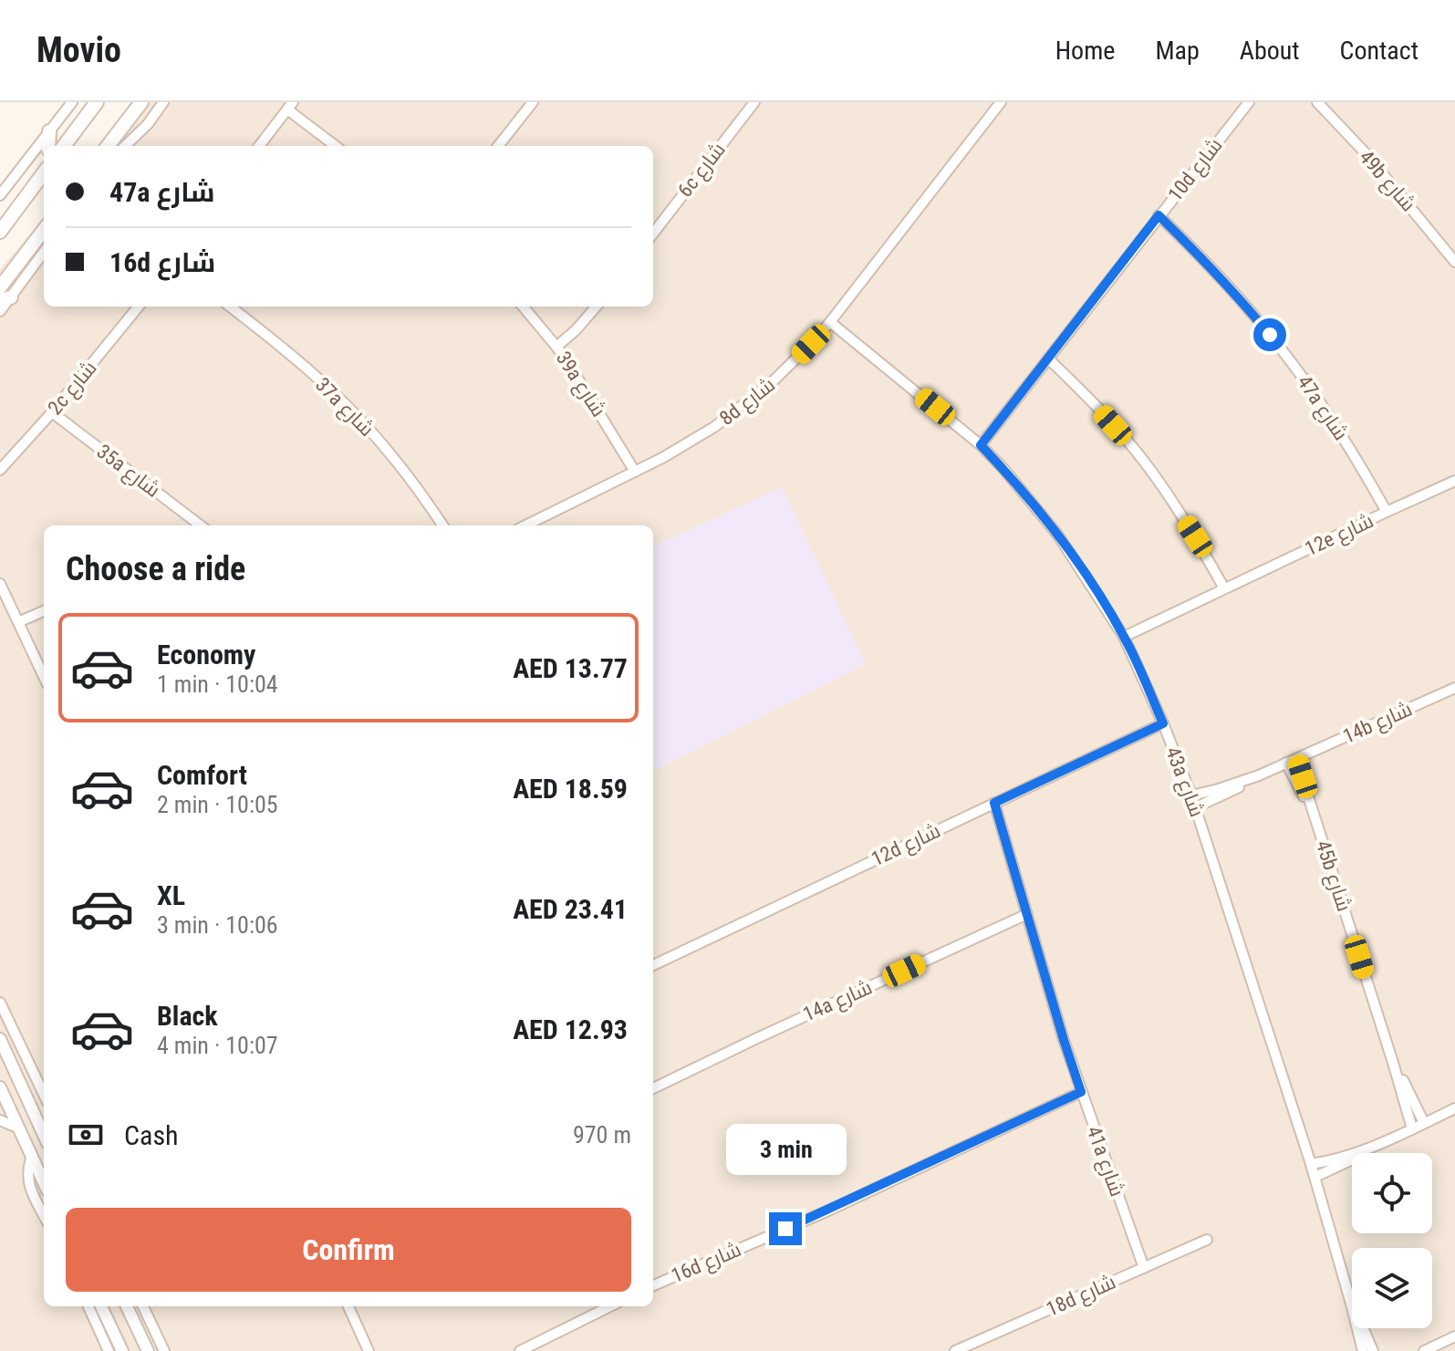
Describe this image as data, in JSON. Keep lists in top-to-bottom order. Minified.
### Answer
{"streets":{"street":["6c شارع","10d شارع","49b شارع","39a شارع","2c شارع","8d شارع","37a شارع","47a شارع","35a شارع","12e شارع","14b شارع","43a شارع","12d شارع","45b شارع","14a شارع","41a شارع","16d شارع","18d شارع"]},"crossings":[["10d شارع","47a شارع"],["10d شارع","43a شارع"],["39a شارع","8d شارع"],["2c شارع","35a شارع"],["8d شارع","43a شارع"],["47a شارع","12e شارع"],["12e شارع","43a شارع"],["14b شارع","43a شارع"],["14b شارع","45b شارع"],["43a شارع","12d شارع"],["12d شارع","41a شارع"],["14a شارع","41a شارع"],["41a شارع","16d شارع"],["41a شارع","18d شارع"]],"page":{"header":"Movio","nav":["Home","Map","About","Contact"],"banner":["47a شارع","16d شارع"],"heading":"Choose a ride","list":[{"name":"Economy","note":"1 min · 10:04","value":"AED 13.77"},{"name":"Comfort","note":"2 min · 10:05","value":"AED 18.59"},{"name":"XL","note":"3 min · 10:06","value":"AED 23.41"},{"name":"Black","note":"4 min · 10:07","value":"AED 12.93"}],"pay":["Cash","970 m"],"bubble":"3 min","buttons":"Confirm"}}
